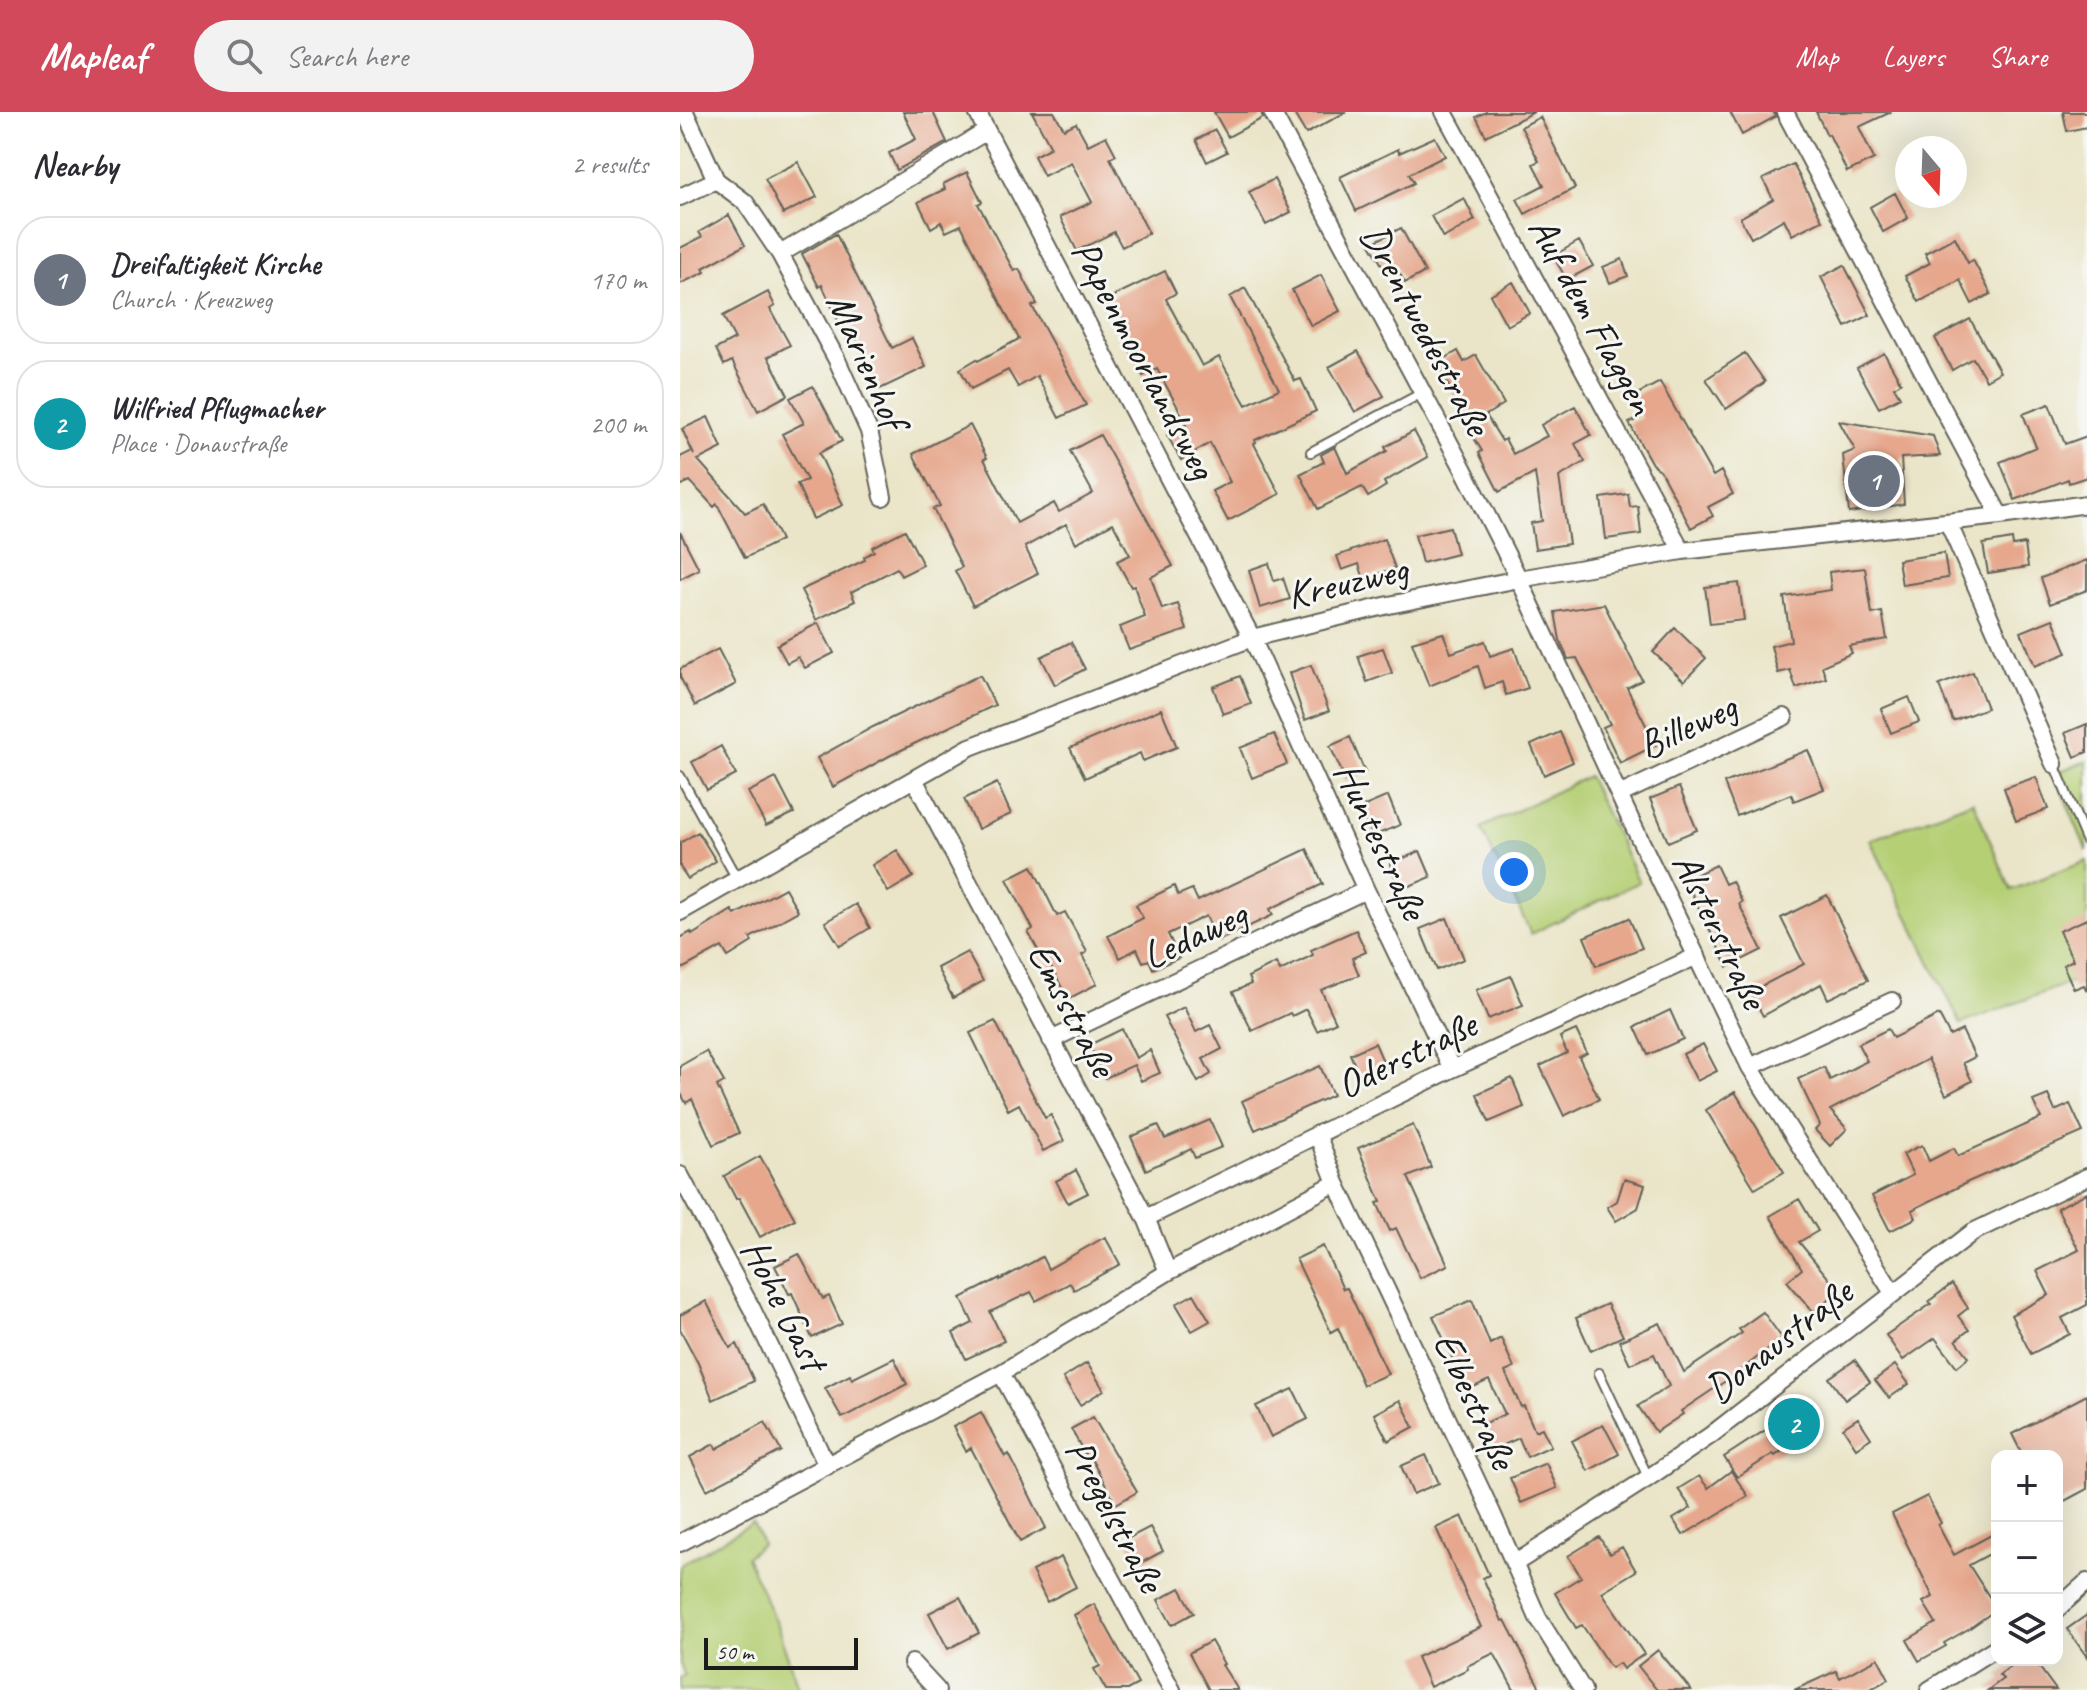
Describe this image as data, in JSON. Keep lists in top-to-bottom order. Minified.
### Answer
{"streets":{"street":["Auf dem Flaggen","Drentwedestraße","Papenmoorlandsweg","Marienhof","Kreuzweg","Billeweg","Huntestraße","Alsterstraße","Ledaweg","Emsstraße","Oderstraße","Hohe Gast","Donaustraße","Elbestraße","Pregelstraße"]},"crossings":[["Auf dem Flaggen","Kreuzweg"],["Drentwedestraße","Kreuzweg"],["Drentwedestraße","Alsterstraße"],["Papenmoorlandsweg","Kreuzweg"],["Papenmoorlandsweg","Huntestraße"],["Kreuzweg","Huntestraße"],["Kreuzweg","Alsterstraße"],["Kreuzweg","Emsstraße"],["Billeweg","Alsterstraße"],["Huntestraße","Ledaweg"],["Huntestraße","Oderstraße"],["Alsterstraße","Oderstraße"],["Alsterstraße","Donaustraße"],["Ledaweg","Emsstraße"],["Emsstraße","Oderstraße"],["Oderstraße","Elbestraße"],["Donaustraße","Elbestraße"]],"scale_bar":"50 m","north":"bottom","page":{"header":"Mapleaf","search":"Search here","nav":["Map","Layers","Share"],"heading":["Nearby","2 results"],"list":[{"mark":"1","name":"Dreifaltigkeit Kirche","note":"Church · Kreuzweg","value":"170 m"},{"mark":"2","name":"Wilfried Pflugmacher","note":"Place · Donaustraße","value":"200 m"}],"pins":["1","2"],"map_buttons":["+","−"],"scale":"50 m"}}
